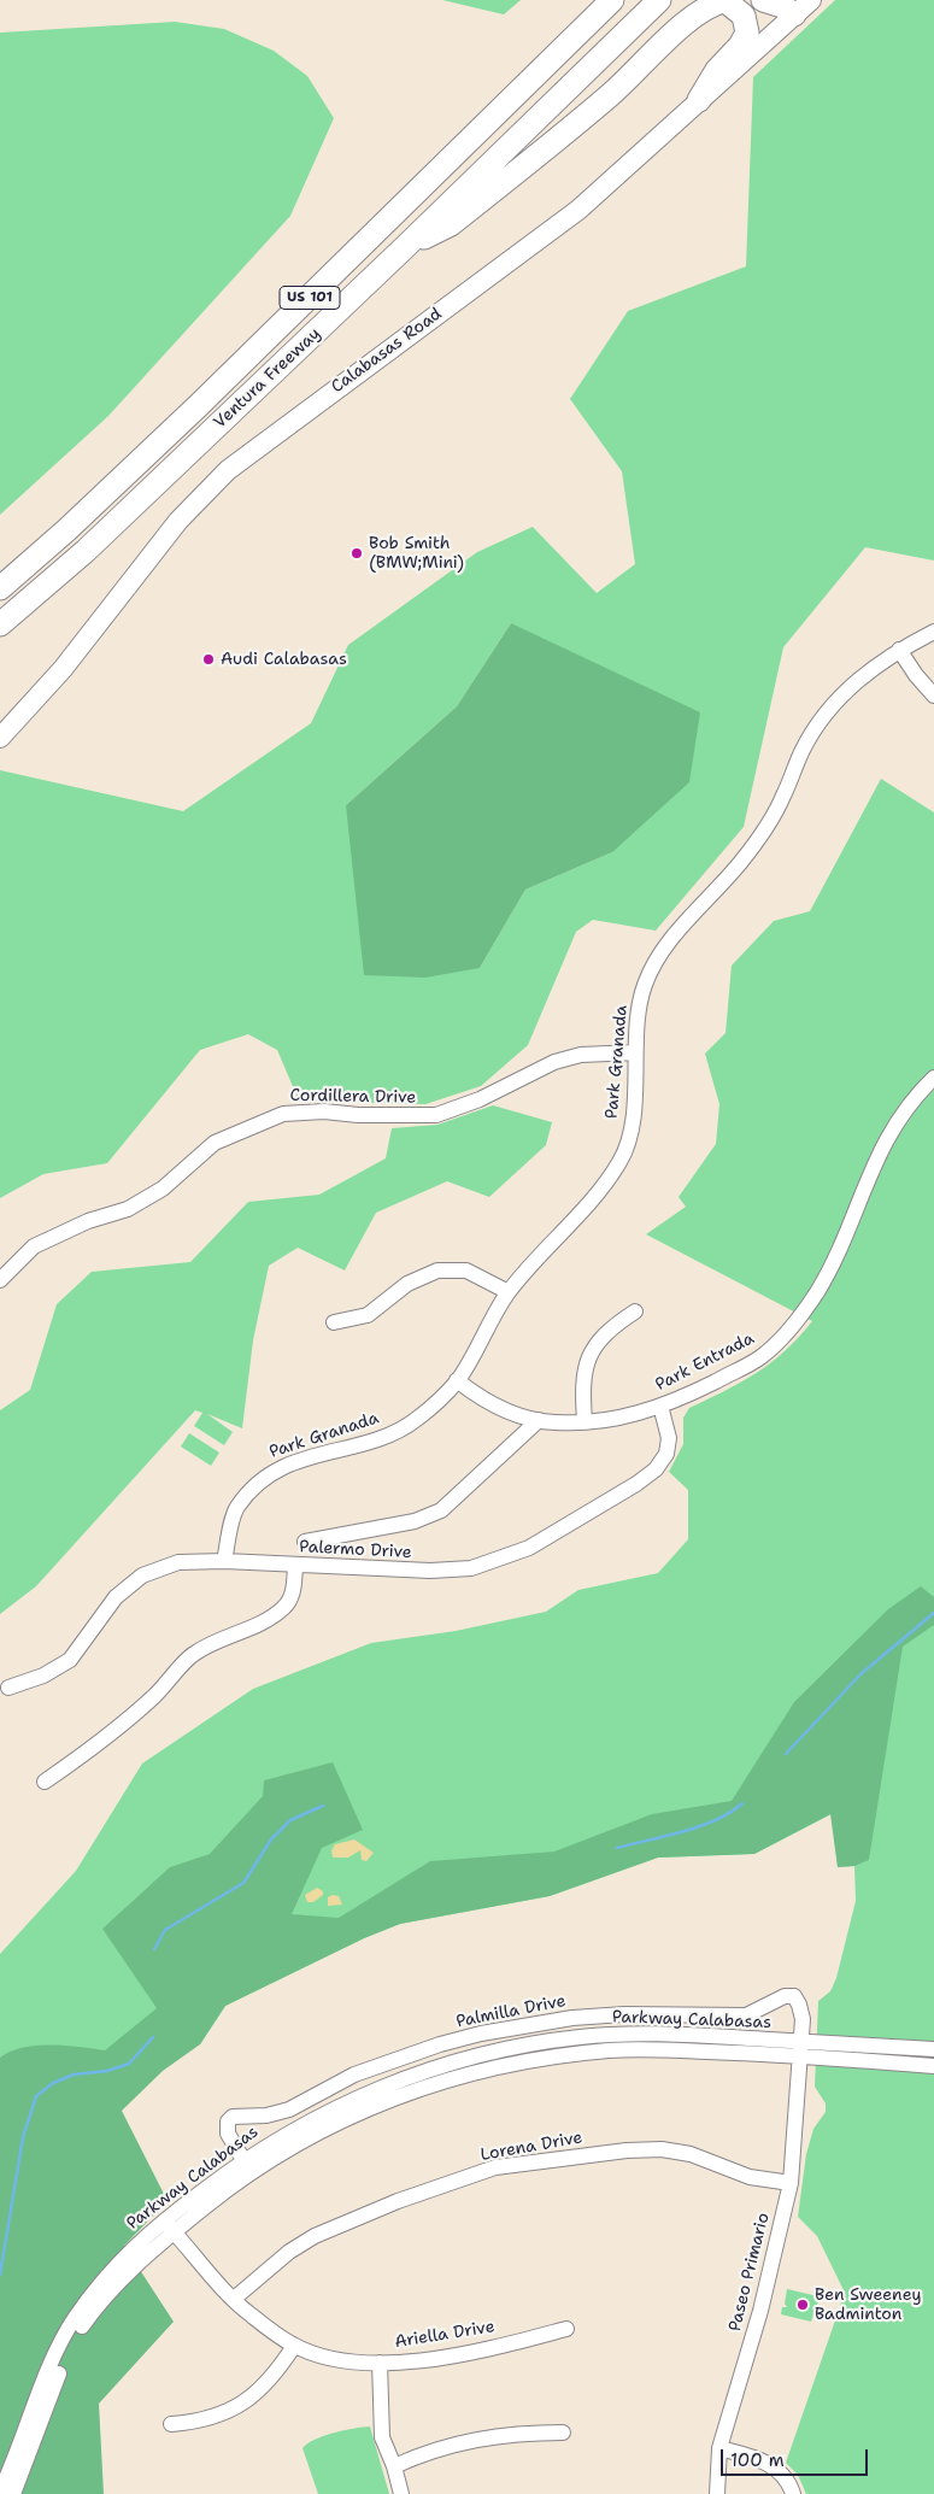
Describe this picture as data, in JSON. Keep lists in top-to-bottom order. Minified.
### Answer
{"streets":{"highway":["US 101","Ventura Freeway"],"main road":["Calabasas Road"],"street":["Park Granada","Cordillera Drive","Park Entrada","Palermo Drive","Palmilla Drive","Parkway Calabasas","Lorena Drive","Paseo Primario","Ariella Drive"]},"crossings":[["Park Granada","Cordillera Drive"],["Park Granada","Park Entrada"],["Park Granada","Palermo Drive"],["Park Entrada","Palermo Drive"],["Palmilla Drive","Parkway Calabasas"],["Palmilla Drive","Paseo Primario"],["Parkway Calabasas","Paseo Primario"],["Parkway Calabasas","Ariella Drive"],["Lorena Drive","Paseo Primario"],["Lorena Drive","Ariella Drive"]],"places":["Bob Smith (BMW;Mini)","Audi Calabasas","Ben Sweeney Badminton"],"scale_bar":"100 m"}
